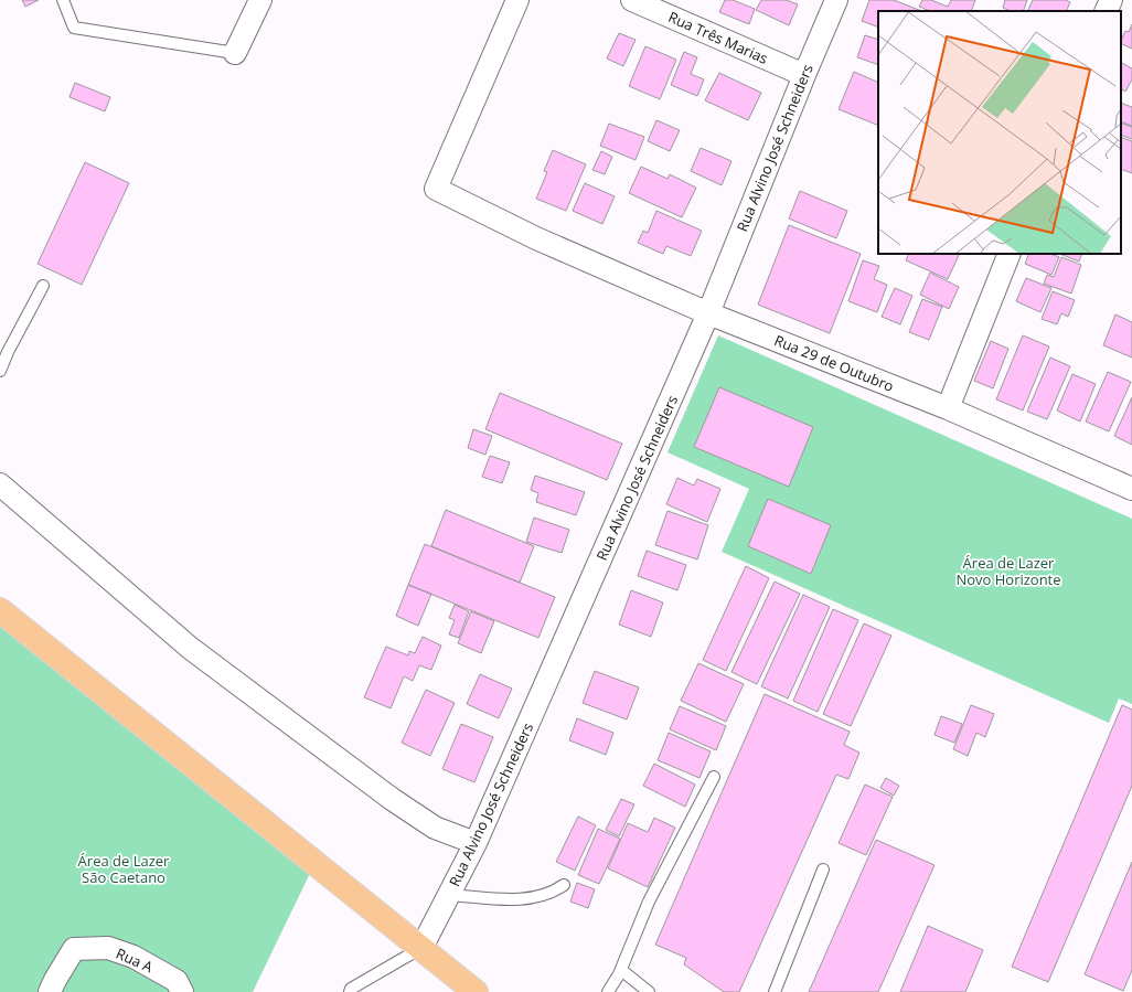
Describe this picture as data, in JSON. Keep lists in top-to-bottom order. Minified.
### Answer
{"streets":{"street":["Rua Três Marias","Rua Alvino José Schneiders","Rua 29 de Outubro","Rua A"]},"crossings":[["Rua Três Marias","Rua Alvino José Schneiders"],["Rua Alvino José Schneiders","Rua 29 de Outubro"]],"parks":["Área de Lazer Novo Horizonte","Área de Lazer São Caetano"]}
